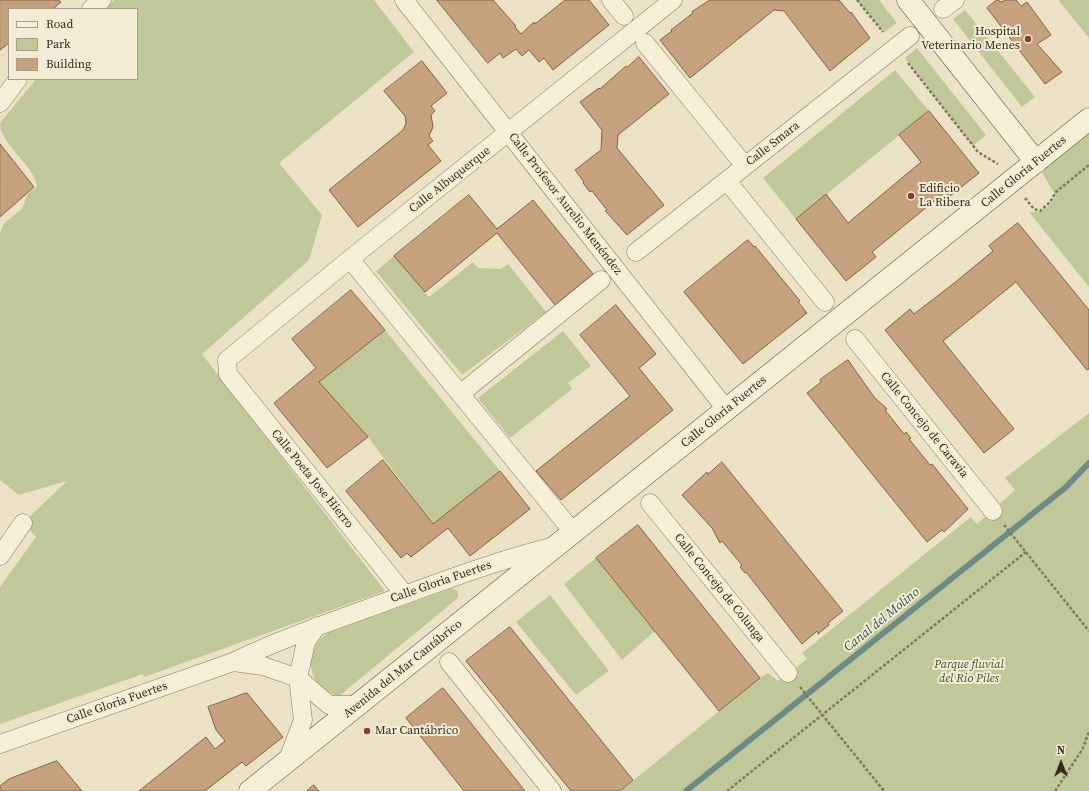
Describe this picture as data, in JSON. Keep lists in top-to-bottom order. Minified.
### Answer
{"streets":{"street":["Calle Smara","Calle Gloria Fuertes","Calle Albuquerque","Calle Profesor Aurelio Menéndez","Calle Concejo de Caravia","Calle Poeta Jose Hierro","Calle Concejo de Colunga","Avenida del Mar Cantábrico"]},"crossings":[["Calle Gloria Fuertes","Calle Profesor Aurelio Menéndez"],["Calle Gloria Fuertes","Calle Poeta Jose Hierro"],["Calle Gloria Fuertes","Avenida del Mar Cantábrico"],["Calle Albuquerque","Calle Profesor Aurelio Menéndez"],["Calle Albuquerque","Calle Poeta Jose Hierro"]],"water":["Canal del Molino"],"parks":["Parque fluvial del Rio Piles"],"places":["Hospital Veterinario Menes","Edificio La Ribera","Mar Cantábrico"],"legend":["Road","Park","Building"],"north":"top"}
